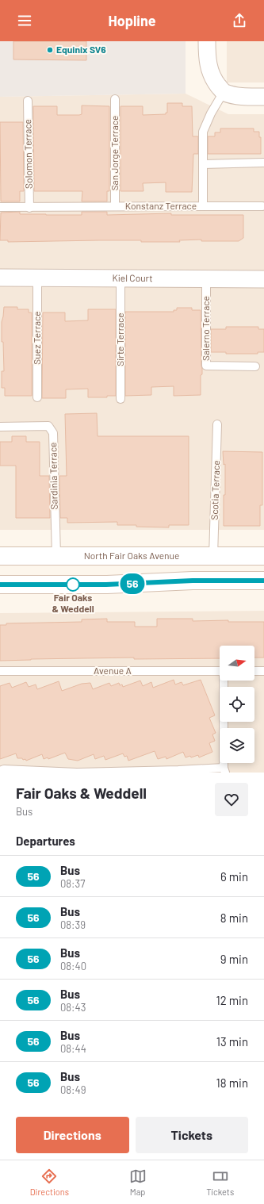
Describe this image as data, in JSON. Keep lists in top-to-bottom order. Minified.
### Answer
{"streets":{"main road":["North Fair Oaks Avenue"],"street":["Kiel Court"],"lane":["San Jorge Terrace","Solomon Terrace","Konstanz Terrace","Salerno Terrace","Suez Terrace","Sirte Terrace","Sardinia Terrace","Scotia Terrace","Avenue A"]},"crossings":[["San Jorge Terrace","Konstanz Terrace"],["Solomon Terrace","Konstanz Terrace"],["Kiel Court","Salerno Terrace"],["Kiel Court","Suez Terrace"],["Kiel Court","Sirte Terrace"],["Sardinia Terrace","North Fair Oaks Avenue"],["Scotia Terrace","North Fair Oaks Avenue"]],"places":["Equinix SV6","Fair Oaks & Weddell"],"lines":["bus line 56"],"north":"right","page":{"header":"Hopline","on_map":"56","heading":[["Fair Oaks & Weddell","Bus"],"Departures"],"list":[{"mark":"56","name":"Bus","note":"08:37","value":"6 min"},{"mark":"56","name":"Bus","note":"08:39","value":"8 min"},{"mark":"56","name":"Bus","note":"08:40","value":"9 min"},{"mark":"56","name":"Bus","note":"08:43","value":"12 min"},{"mark":"56","name":"Bus","note":"08:44","value":"13 min"},{"mark":"56","name":"Bus","note":"08:49","value":"18 min"}],"buttons":["Directions","Tickets"],"tabs":["Directions","Map","Tickets"]}}
